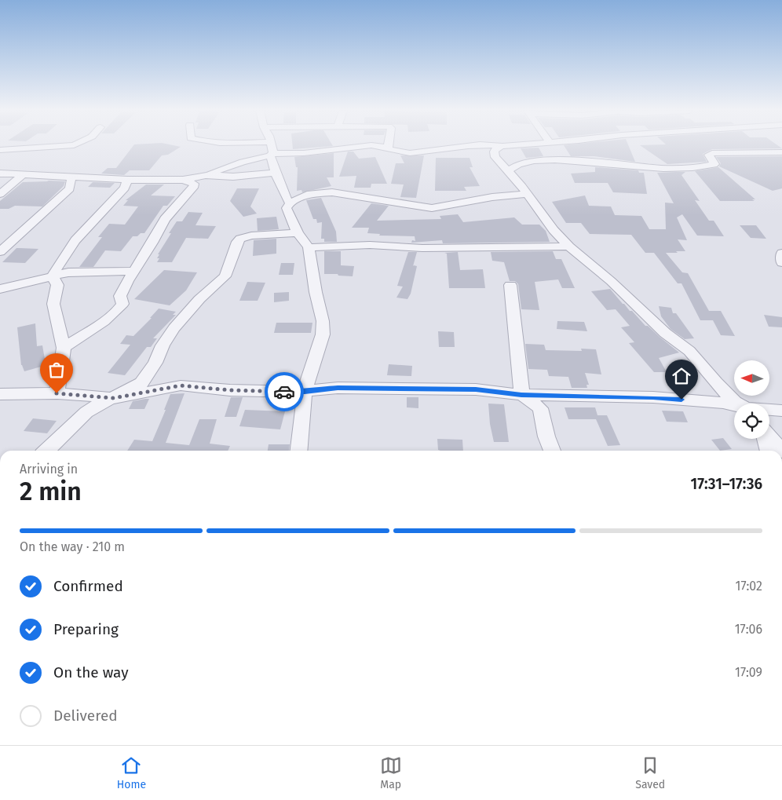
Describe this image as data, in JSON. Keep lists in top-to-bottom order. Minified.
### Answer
{"north":"left","page":{"heading":["2 min","Arriving in","17:31–17:36"],"bar":"On the way · 210 m","list":[["Confirmed","17:02"],["Preparing","17:06"],["On the way","17:09"],"Delivered"],"tabs":["Home","Map","Saved"]}}
